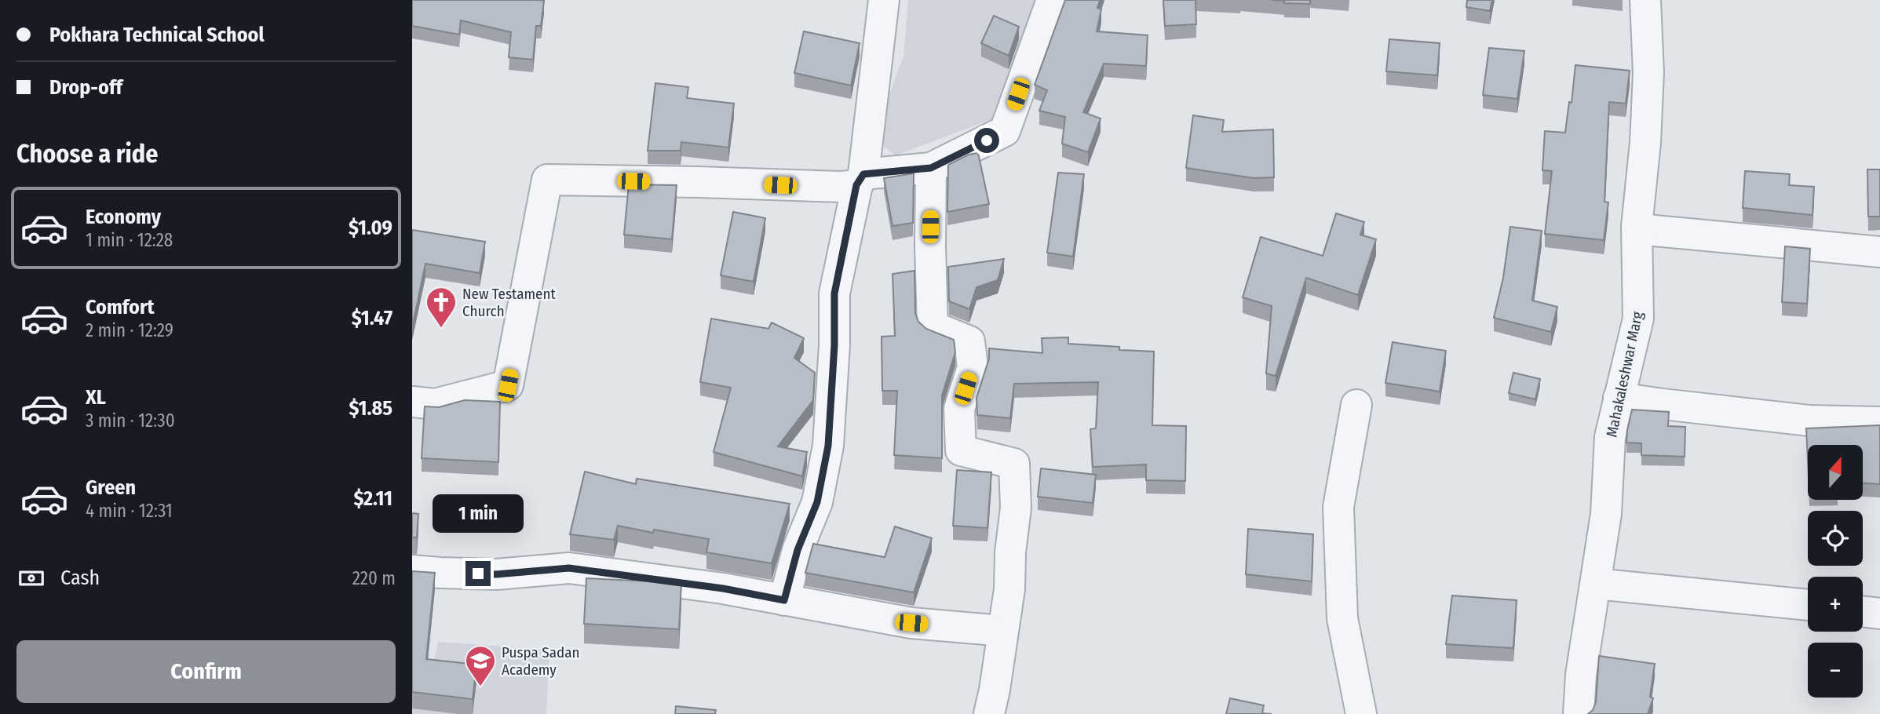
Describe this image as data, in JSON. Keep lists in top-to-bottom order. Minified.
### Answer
{"streets":{"street":["Mahakaleshwar Marg"]},"places":{"church":["New Testament Church"],"school or university":["Puspa Sadan Academy"]},"north":"top","page":{"banner":["Pokhara Technical School","Drop-off"],"heading":"Choose a ride","list":[{"name":"Economy","note":"1 min · 12:28","value":"$1.09"},{"name":"Comfort","note":"2 min · 12:29","value":"$1.47"},{"name":"XL","note":"3 min · 12:30","value":"$1.85"},{"name":"Green","note":"4 min · 12:31","value":"$2.11"}],"map_buttons":["+","−"],"bubble":"1 min","pay":["Cash","220 m"],"buttons":"Confirm"}}
